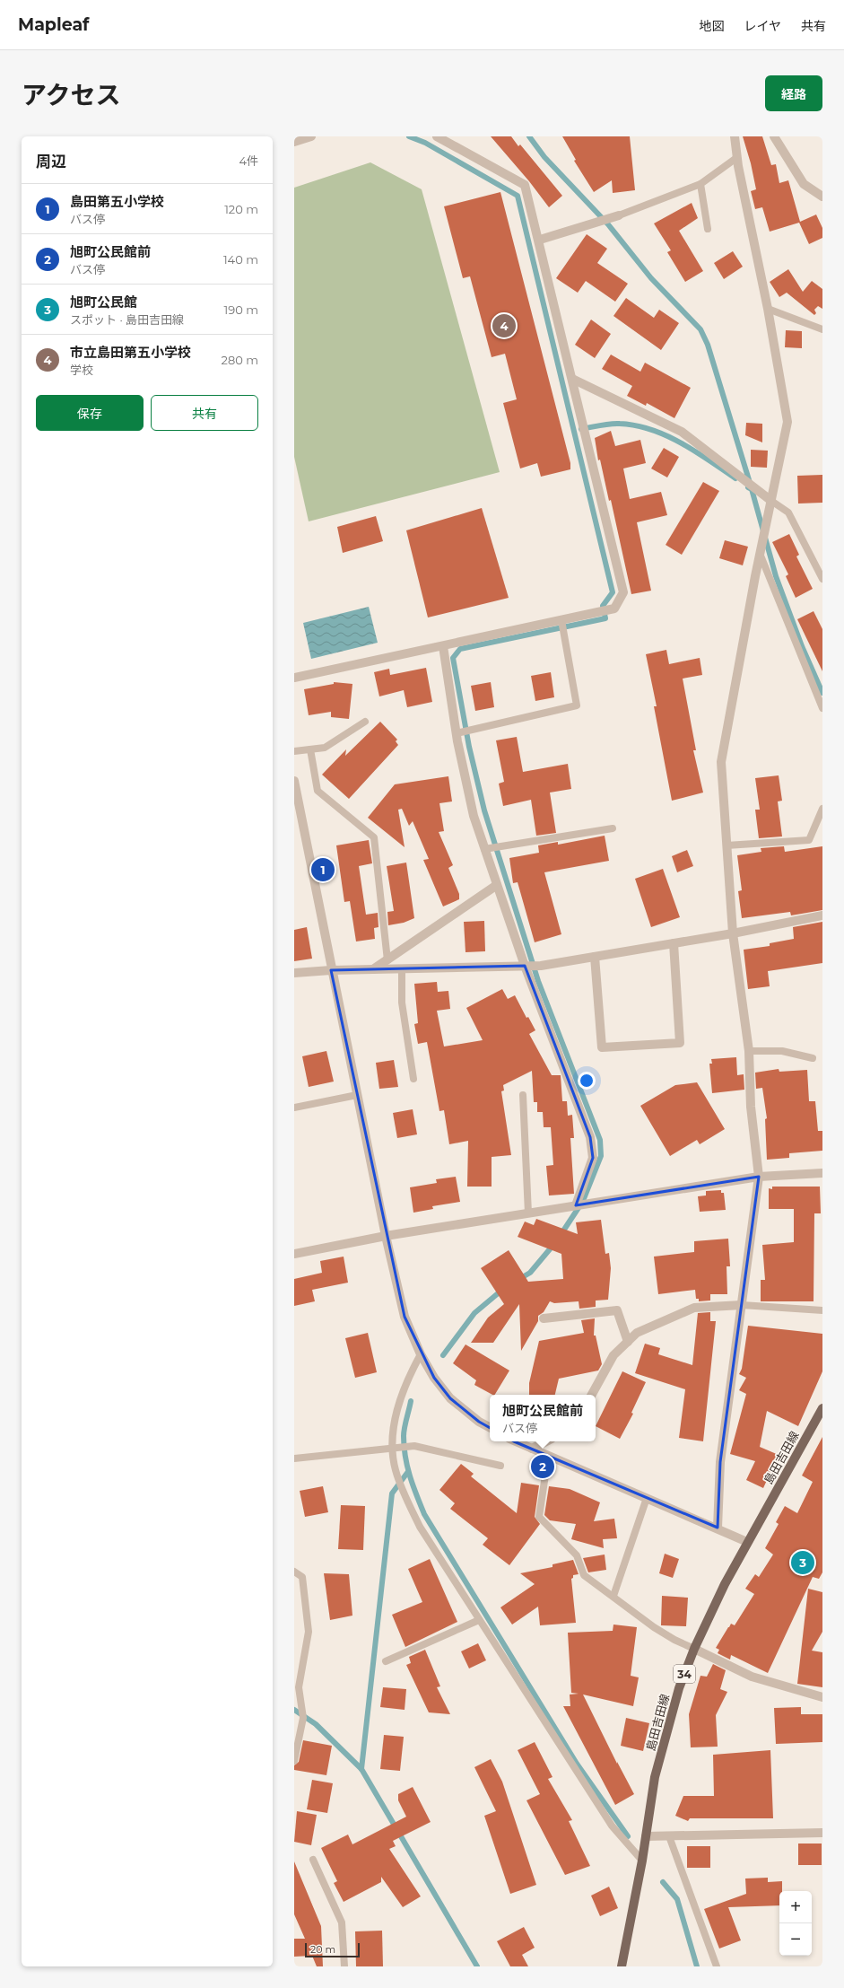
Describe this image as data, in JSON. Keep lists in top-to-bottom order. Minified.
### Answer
{"streets":{"main road":["島田吉田線","34"]},"scale_bar":"20 m","page":{"header":"Mapleaf","nav":["地図","レイヤ","共有"],"title":"アクセス","buttons":["経路",["保存","共有"]],"heading":["周辺","4件"],"list":[{"mark":"1","name":"島田第五小学校","note":"バス停","value":"120 m"},{"mark":"2","name":"旭町公民館前","note":"バス停","value":"140 m"},{"mark":"3","name":"旭町公民館","note":"スポット · 島田吉田線","value":"190 m"},{"mark":"4","name":"市立島田第五小学校","note":"学校","value":"280 m"}],"pins":["4","1","2","3"],"popup":["旭町公民館前","バス停"],"map_buttons":["+","−"],"scale":"20 m"}}
